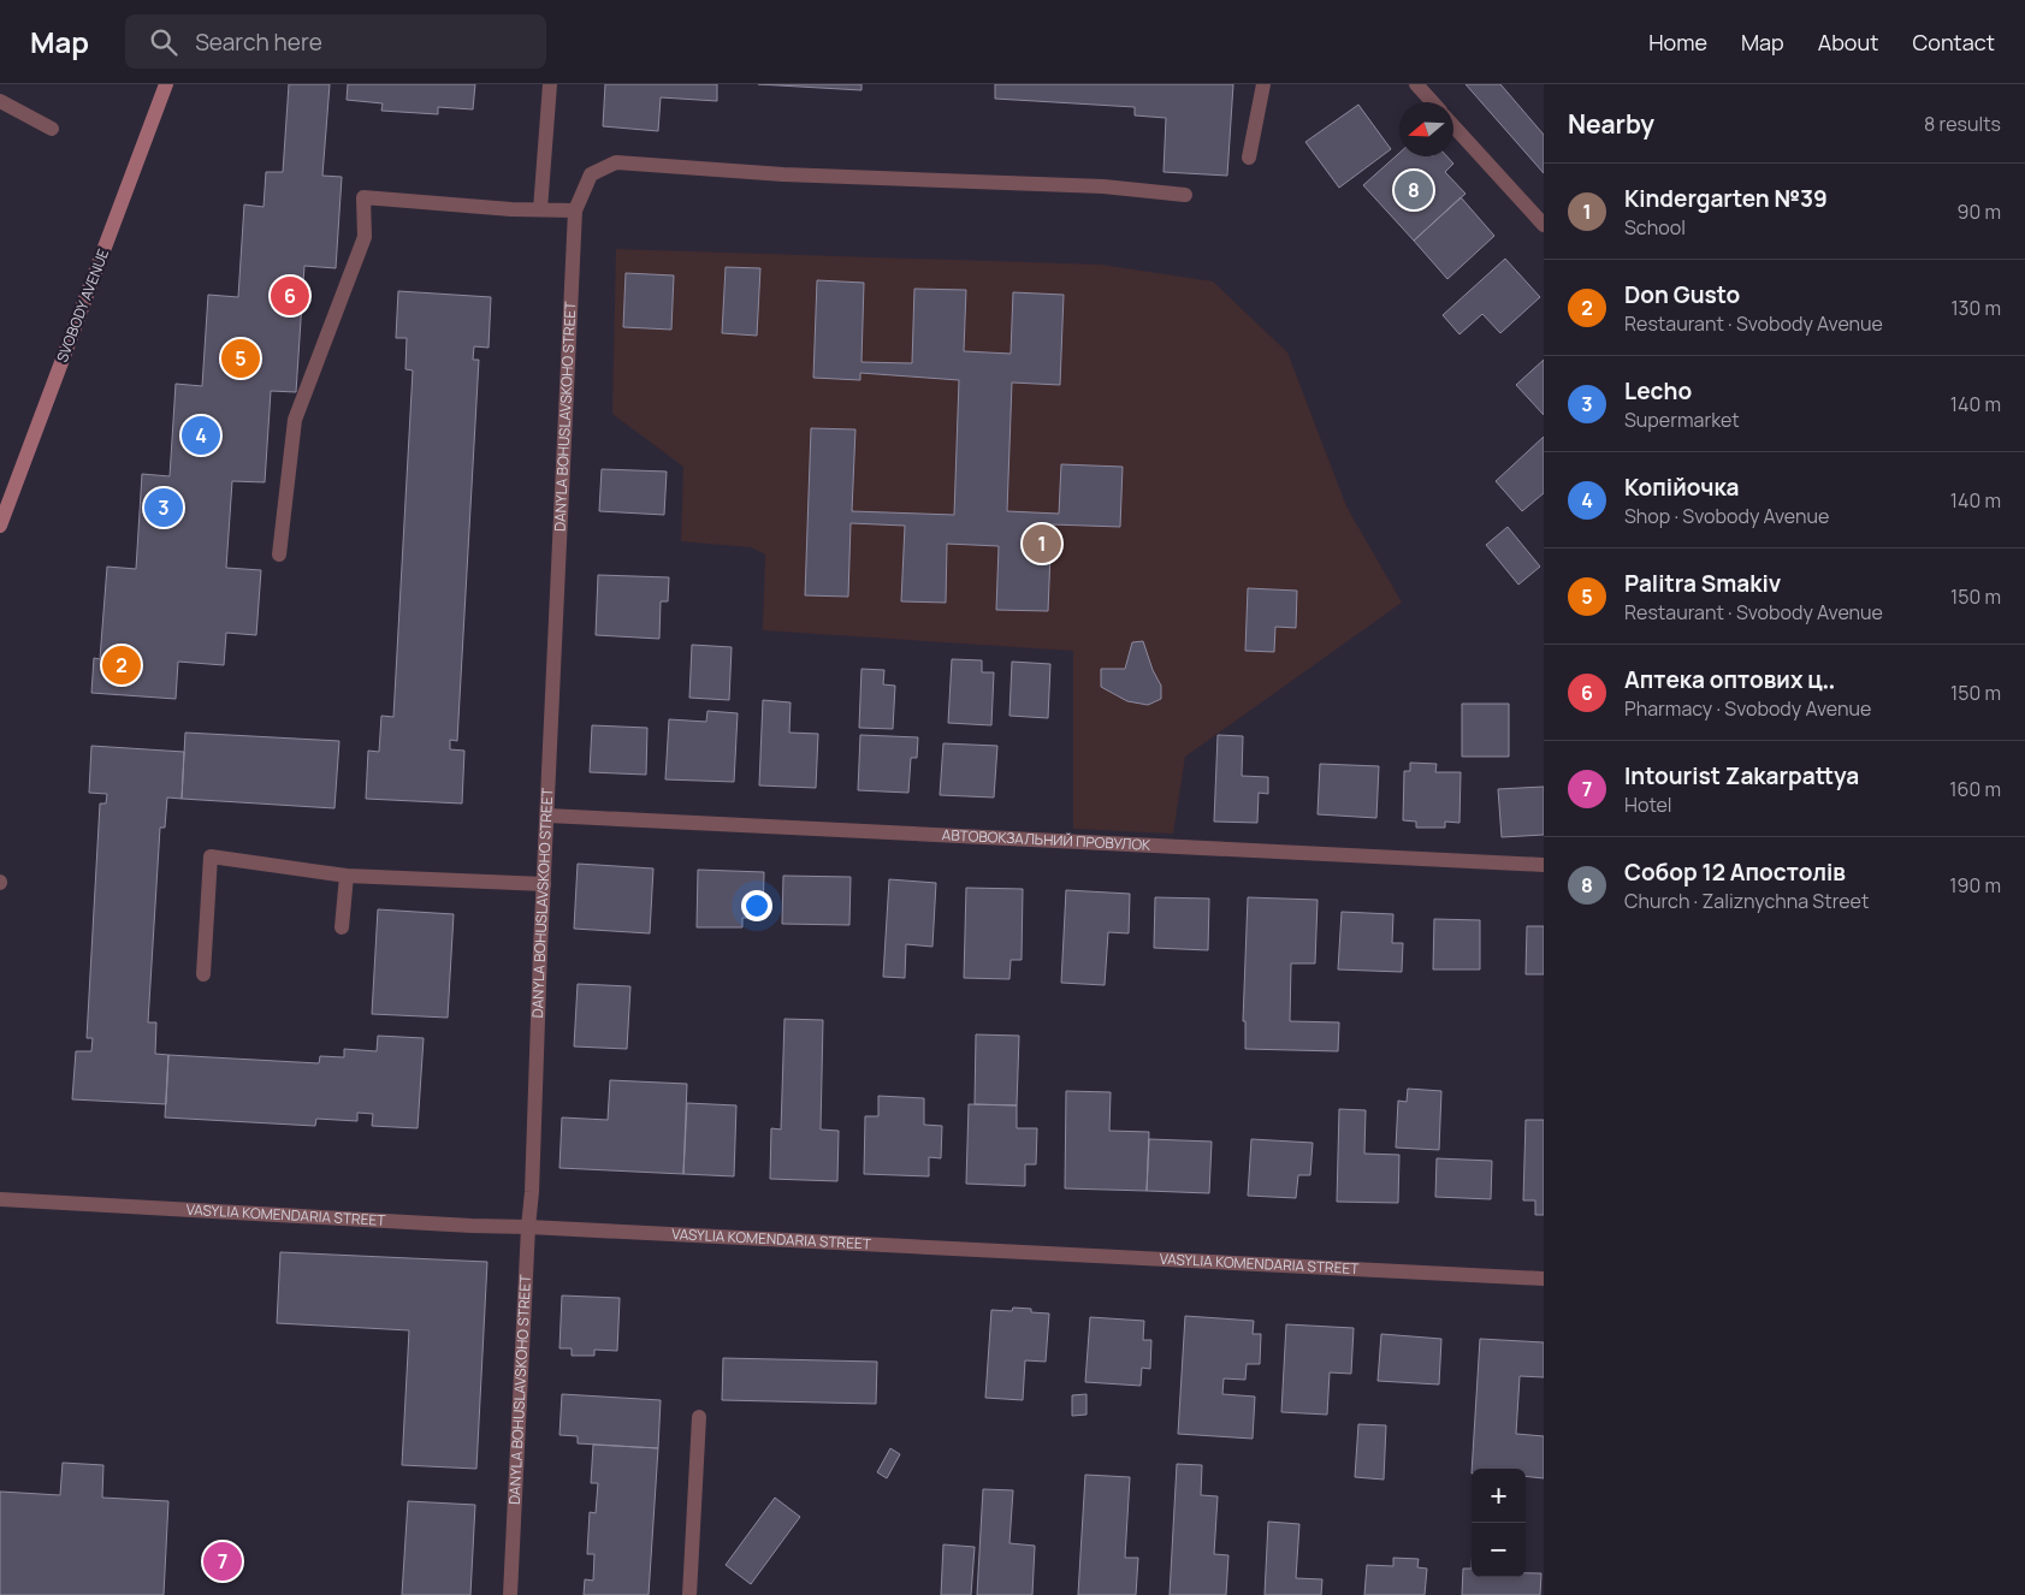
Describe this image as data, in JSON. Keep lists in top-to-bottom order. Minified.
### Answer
{"streets":{"main road":["SVOBODY AVENUE"],"street":["DANYLA BOHUSLAVSKOHO STREET","АВТОВОКЗАЛЬНИЙ ПРОВУЛОК","VASYLIA KOMENDARIA STREET"]},"crossings":[["DANYLA BOHUSLAVSKOHO STREET","АВТОВОКЗАЛЬНИЙ ПРОВУЛОК"],["DANYLA BOHUSLAVSKOHO STREET","VASYLIA KOMENDARIA STREET"]],"north":"left","page":{"header":"Map","search":"Search here","nav":["Home","Map","About","Contact"],"heading":["Nearby","8 results"],"list":[{"mark":"1","name":"Kindergarten №39","note":"School","value":"90 m"},{"mark":"2","name":"Don Gusto","note":"Restaurant · Svobody Avenue","value":"130 m"},{"mark":"3","name":"Lecho","note":"Supermarket","value":"140 m"},{"mark":"4","name":"Копійочка","note":"Shop · Svobody Avenue","value":"140 m"},{"mark":"5","name":"Palitra Smakiv","note":"Restaurant · Svobody Avenue","value":"150 m"},{"mark":"6","name":"Аптека оптових ц‥","note":"Pharmacy · Svobody Avenue","value":"150 m"},{"mark":"7","name":"Intourist Zakarpattya","note":"Hotel","value":"160 m"},{"mark":"8","name":"Собор 12 Апостолів","note":"Church · Zaliznychna Street","value":"190 m"}],"pins":["8","6","5","4","3","1","2","7"],"map_buttons":["+","−"]}}
